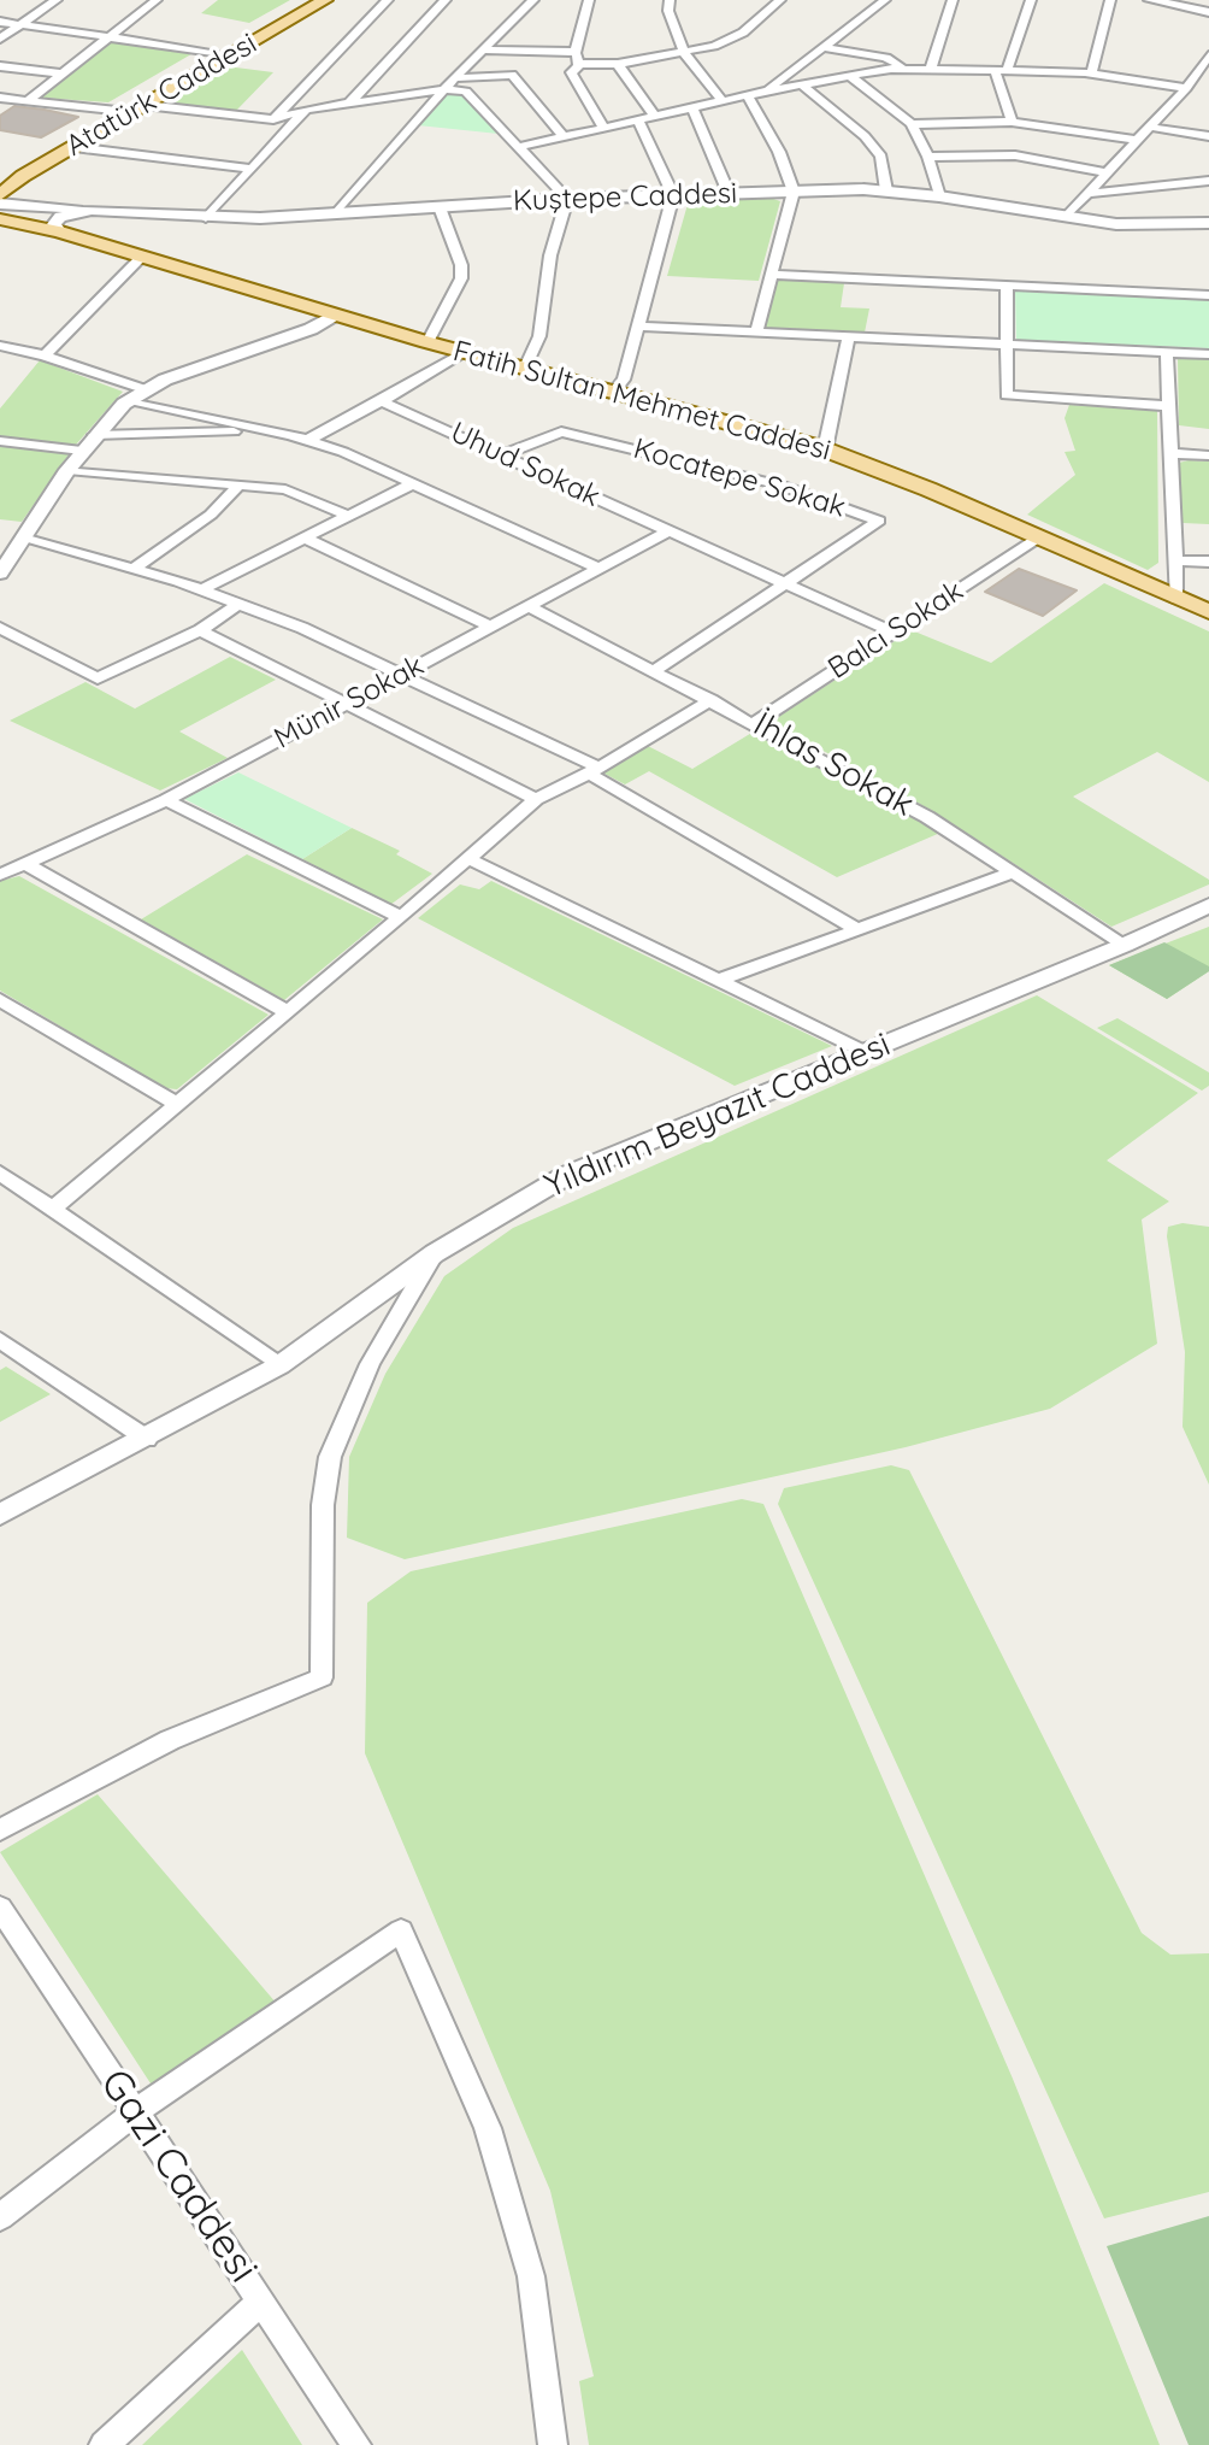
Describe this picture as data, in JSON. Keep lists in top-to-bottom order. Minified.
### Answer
{"streets":{"main road":["Atatürk Caddesi","Fatih Sultan Mehmet Caddesi"],"street":["Kuştepe Caddesi","Uhud Sokak","Kocatepe Sokak","Balcı Sokak","Münir Sokak","İhlas Sokak","Yıldırım Beyazıt Caddesi","Gazi Caddesi"]},"crossings":[["Atatürk Caddesi","Kuştepe Caddesi"],["Atatürk Caddesi","Fatih Sultan Mehmet Caddesi"],["Kuştepe Caddesi","Fatih Sultan Mehmet Caddesi"],["Fatih Sultan Mehmet Caddesi","Balcı Sokak"],["Uhud Sokak","Kocatepe Sokak"],["Uhud Sokak","Münir Sokak"],["Kocatepe Sokak","İhlas Sokak"],["Balcı Sokak","İhlas Sokak"],["Münir Sokak","İhlas Sokak"],["İhlas Sokak","Yıldırım Beyazıt Caddesi"]]}
